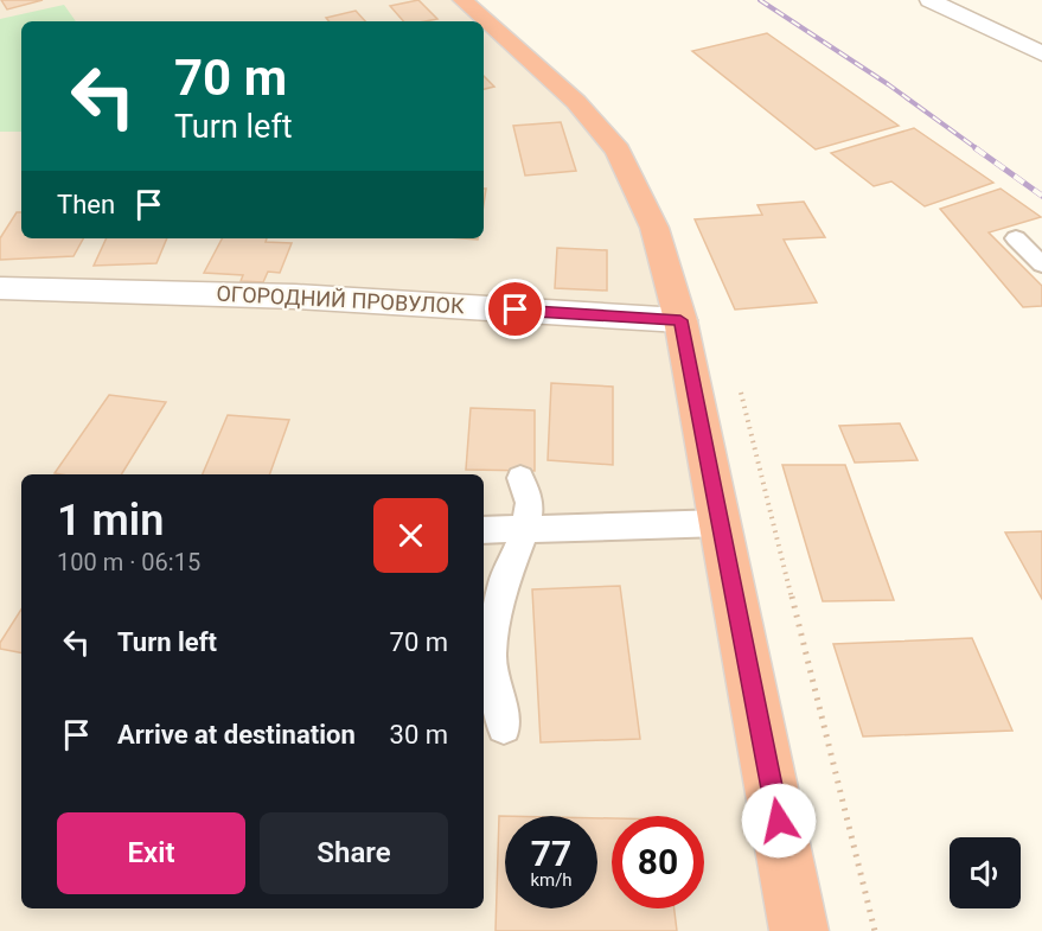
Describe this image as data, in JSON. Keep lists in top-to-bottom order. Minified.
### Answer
{"streets":{"street":["ОГОРОДНИЙ ПРОВУЛОК"]},"page":{"turn":["70 m","Turn left"],"then":"Then","heading":["1 min","100 m · 06:15"],"list":[{"name":"Turn left","value":"70 m"},{"name":"Arrive at destination","value":"30 m"}],"buttons":["Exit","Share"],"speed":"77 km/h","limit":"80"}}
